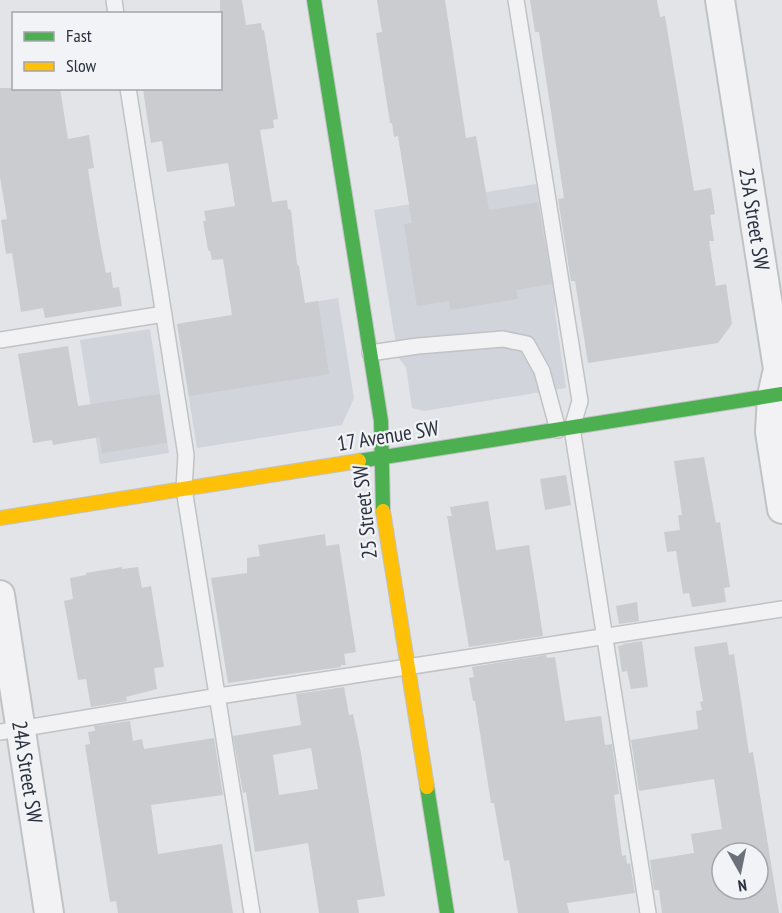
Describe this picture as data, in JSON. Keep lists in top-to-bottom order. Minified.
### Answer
{"streets":{"street":["25A Street SW","17 Avenue SW","25 Street SW","24A Street SW"]},"crossings":[["25A Street SW","17 Avenue SW"],["17 Avenue SW","25 Street SW"]],"legend":["Fast","Slow"],"north":"bottom"}
